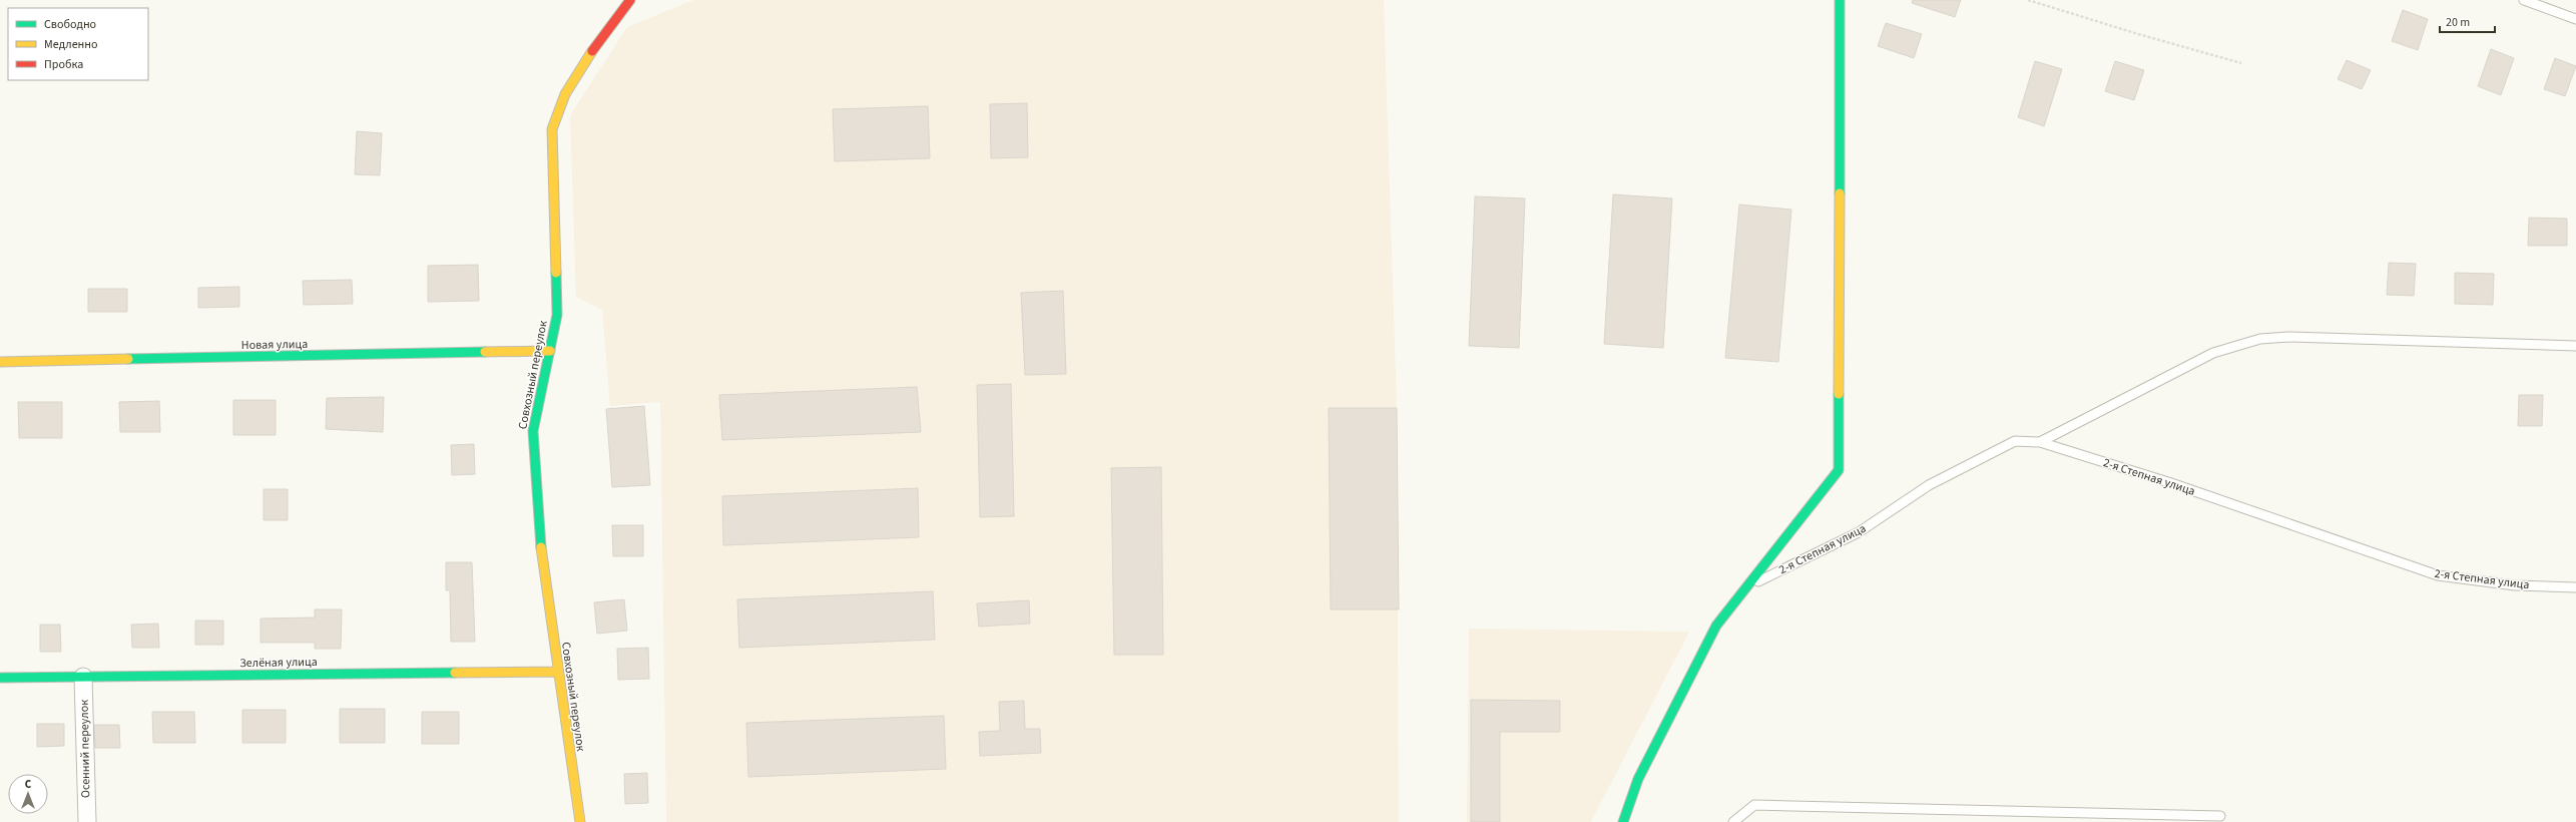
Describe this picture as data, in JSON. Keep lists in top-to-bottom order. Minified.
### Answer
{"streets":{"street":["Новая улица","Совхозный переулок","Зелёная улица","Осенний переулок"],"lane":["2-я Степная улица"]},"crossings":[["Новая улица","Совхозный переулок"],["Совхозный переулок","Зелёная улица"],["Зелёная улица","Осенний переулок"]],"legend":["Свободно","Медленно","Пробка"],"scale_bar":"20 m","north":"top"}
